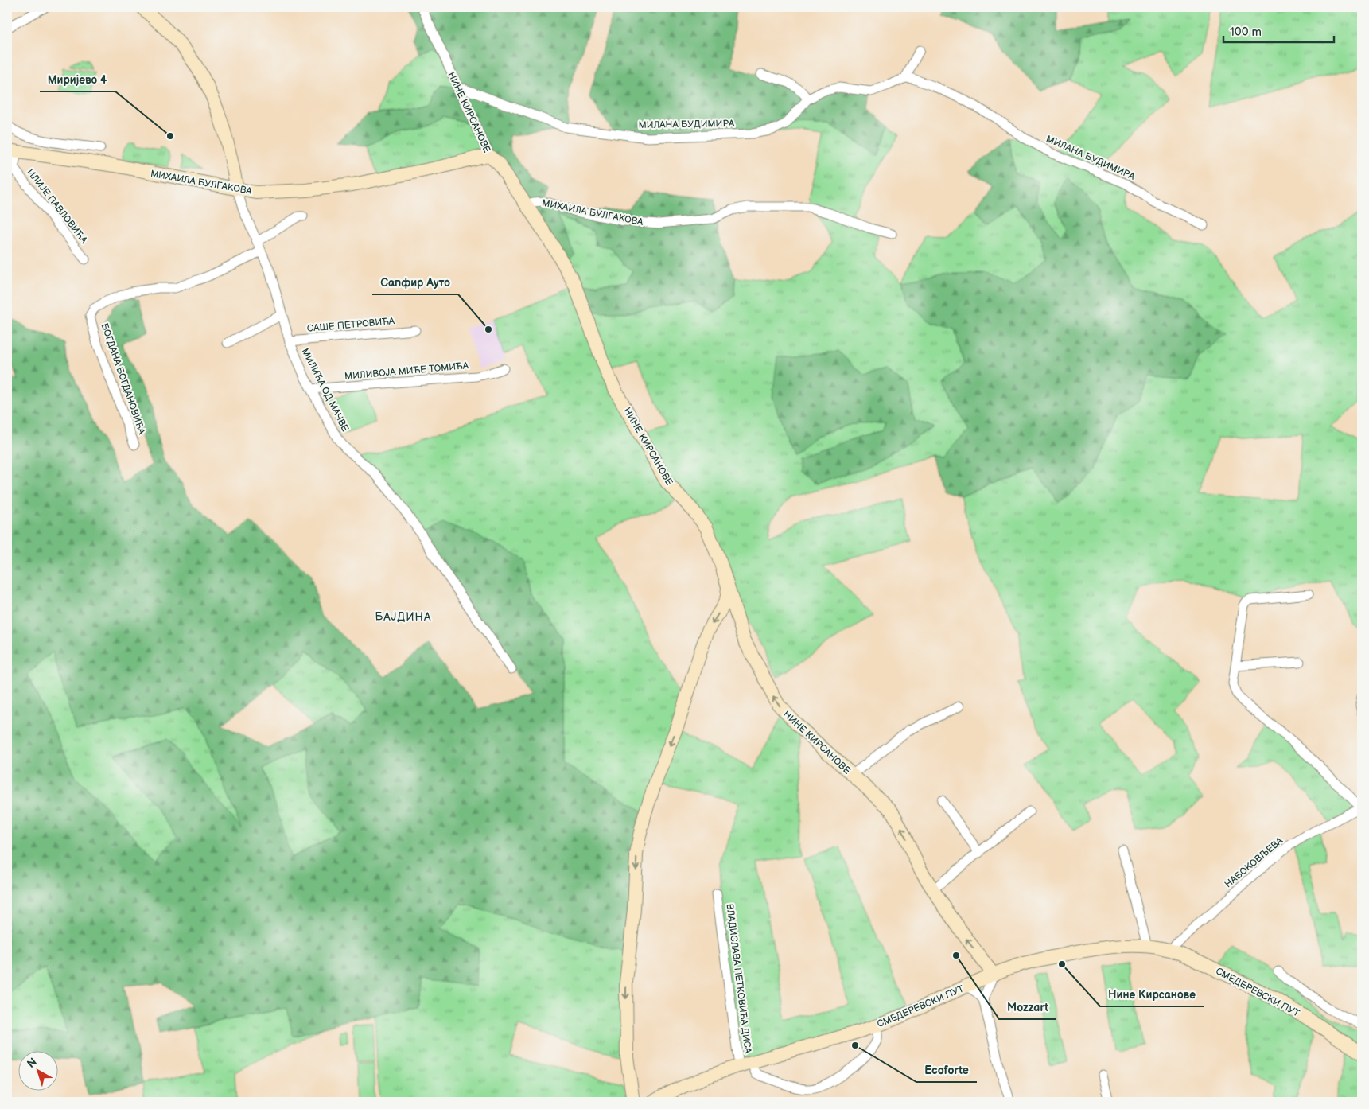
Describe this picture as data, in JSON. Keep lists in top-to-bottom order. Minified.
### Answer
{"streets":{"street":["НИНЕ КИРСАНОВЕ","МИЛАНА БУДИМИРА","МИХАИЛА БУЛГАКОВА","ИЛИЈЕ ПАВЛОВИЋА","САШЕ ПЕТРОВИЋА","МИЛИВОЈА МИЋЕ ТОМИЋА","БОГДАНА БОГДАНОВИЋА","МИЛИЋА ОД МАЧВЕ","НАБОКОВЉЕВА","ВЛАДИСЛАВА ПЕТКОВИЋА ДИСА","СМЕДЕРЕВСКИ ПУТ"]},"crossings":[["НИНЕ КИРСАНОВЕ","МИЛАНА БУДИМИРА"],["НИНЕ КИРСАНОВЕ","МИХАИЛА БУЛГАКОВА"],["НИНЕ КИРСАНОВЕ","СМЕДЕРЕВСКИ ПУТ"],["МИХАИЛА БУЛГАКОВА","МИЛИЋА ОД МАЧВЕ"],["САШЕ ПЕТРОВИЋА","МИЛИЋА ОД МАЧВЕ"],["МИЛИВОЈА МИЋЕ ТОМИЋА","МИЛИЋА ОД МАЧВЕ"],["БОГДАНА БОГДАНОВИЋА","МИЛИЋА ОД МАЧВЕ"],["НАБОКОВЉЕВА","СМЕДЕРЕВСКИ ПУТ"],["ВЛАДИСЛАВА ПЕТКОВИЋА ДИСА","СМЕДЕРЕВСКИ ПУТ"]],"one_way":["НИНЕ КИРСАНОВЕ"],"districts":["БАЈДИНА"],"places":["Миријево 4","Сапфир Ауто","Mozzart","Нине Кирсанове","Ecoforte"],"scale_bar":"100 m","north":"top left"}
